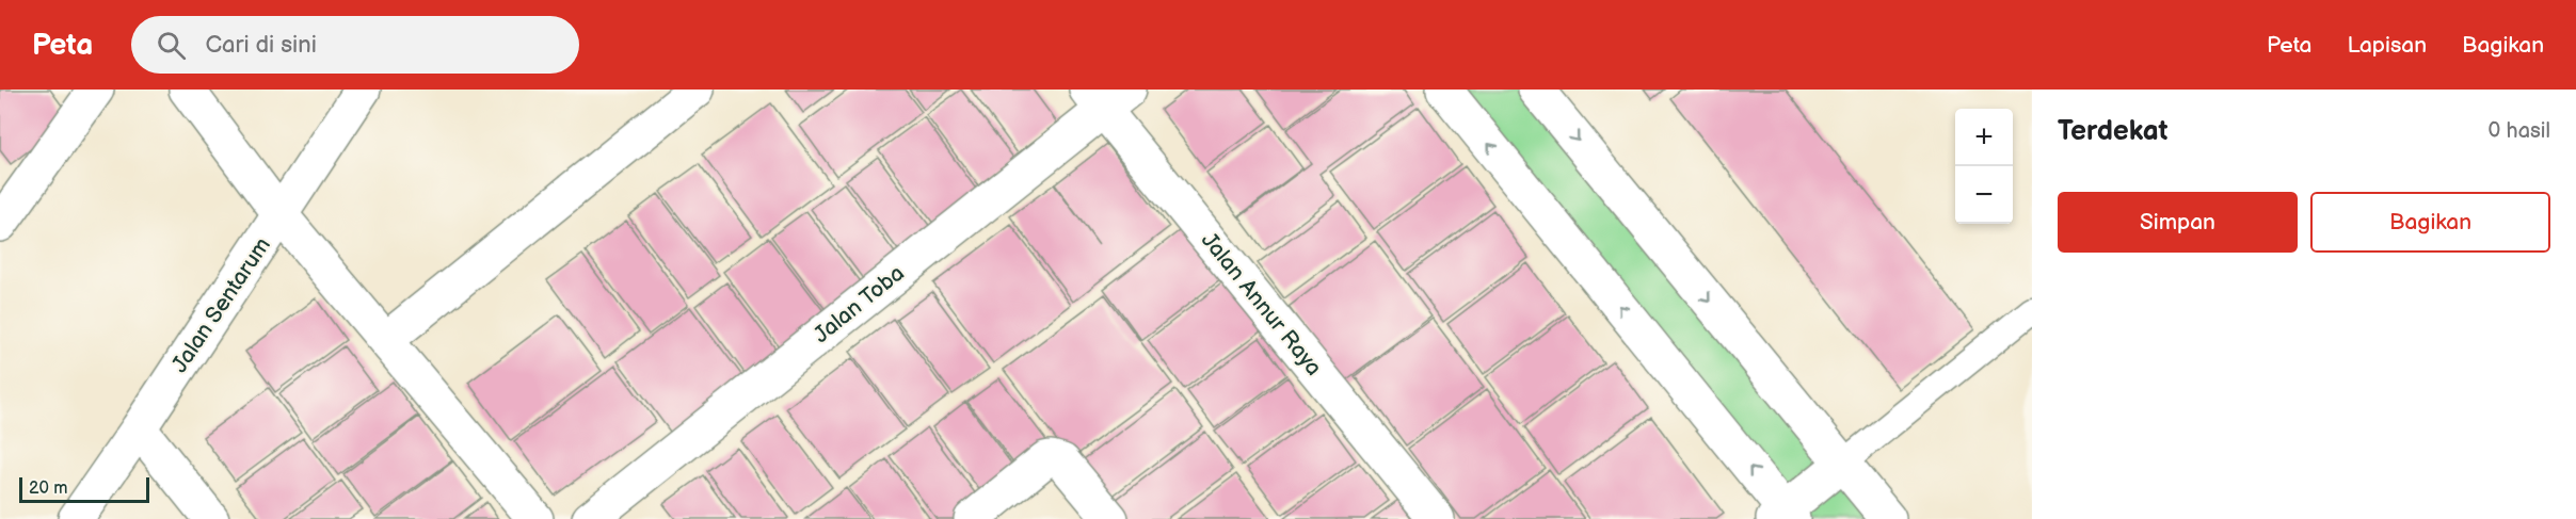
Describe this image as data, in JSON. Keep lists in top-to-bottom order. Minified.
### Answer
{"streets":{"street":["Jalan Toba","Jalan Annur Raya","Jalan Sentarum"]},"crossings":[["Jalan Toba","Jalan Annur Raya"]],"scale_bar":"20 m","page":{"header":"Peta","search":"Cari di sini","nav":["Peta","Lapisan","Bagikan"],"heading":["Terdekat","0 hasil"],"map_buttons":["+","−"],"buttons":["Simpan","Bagikan"],"scale":"20 m"}}
